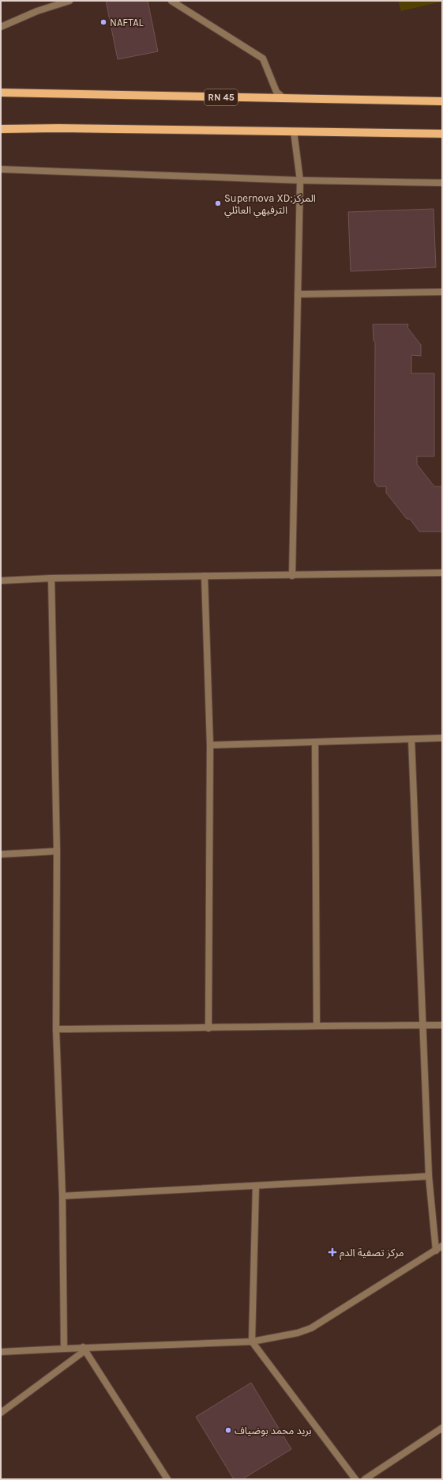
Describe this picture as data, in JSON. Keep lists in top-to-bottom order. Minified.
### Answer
{"streets":{"main road":["RN 45"]},"places":{"other":["NAFTAL","Supernova XD;المركز الترفيهي العائلي","بريد محمد بوضياف"],"health":["مركز تصفية الدم"]}}
